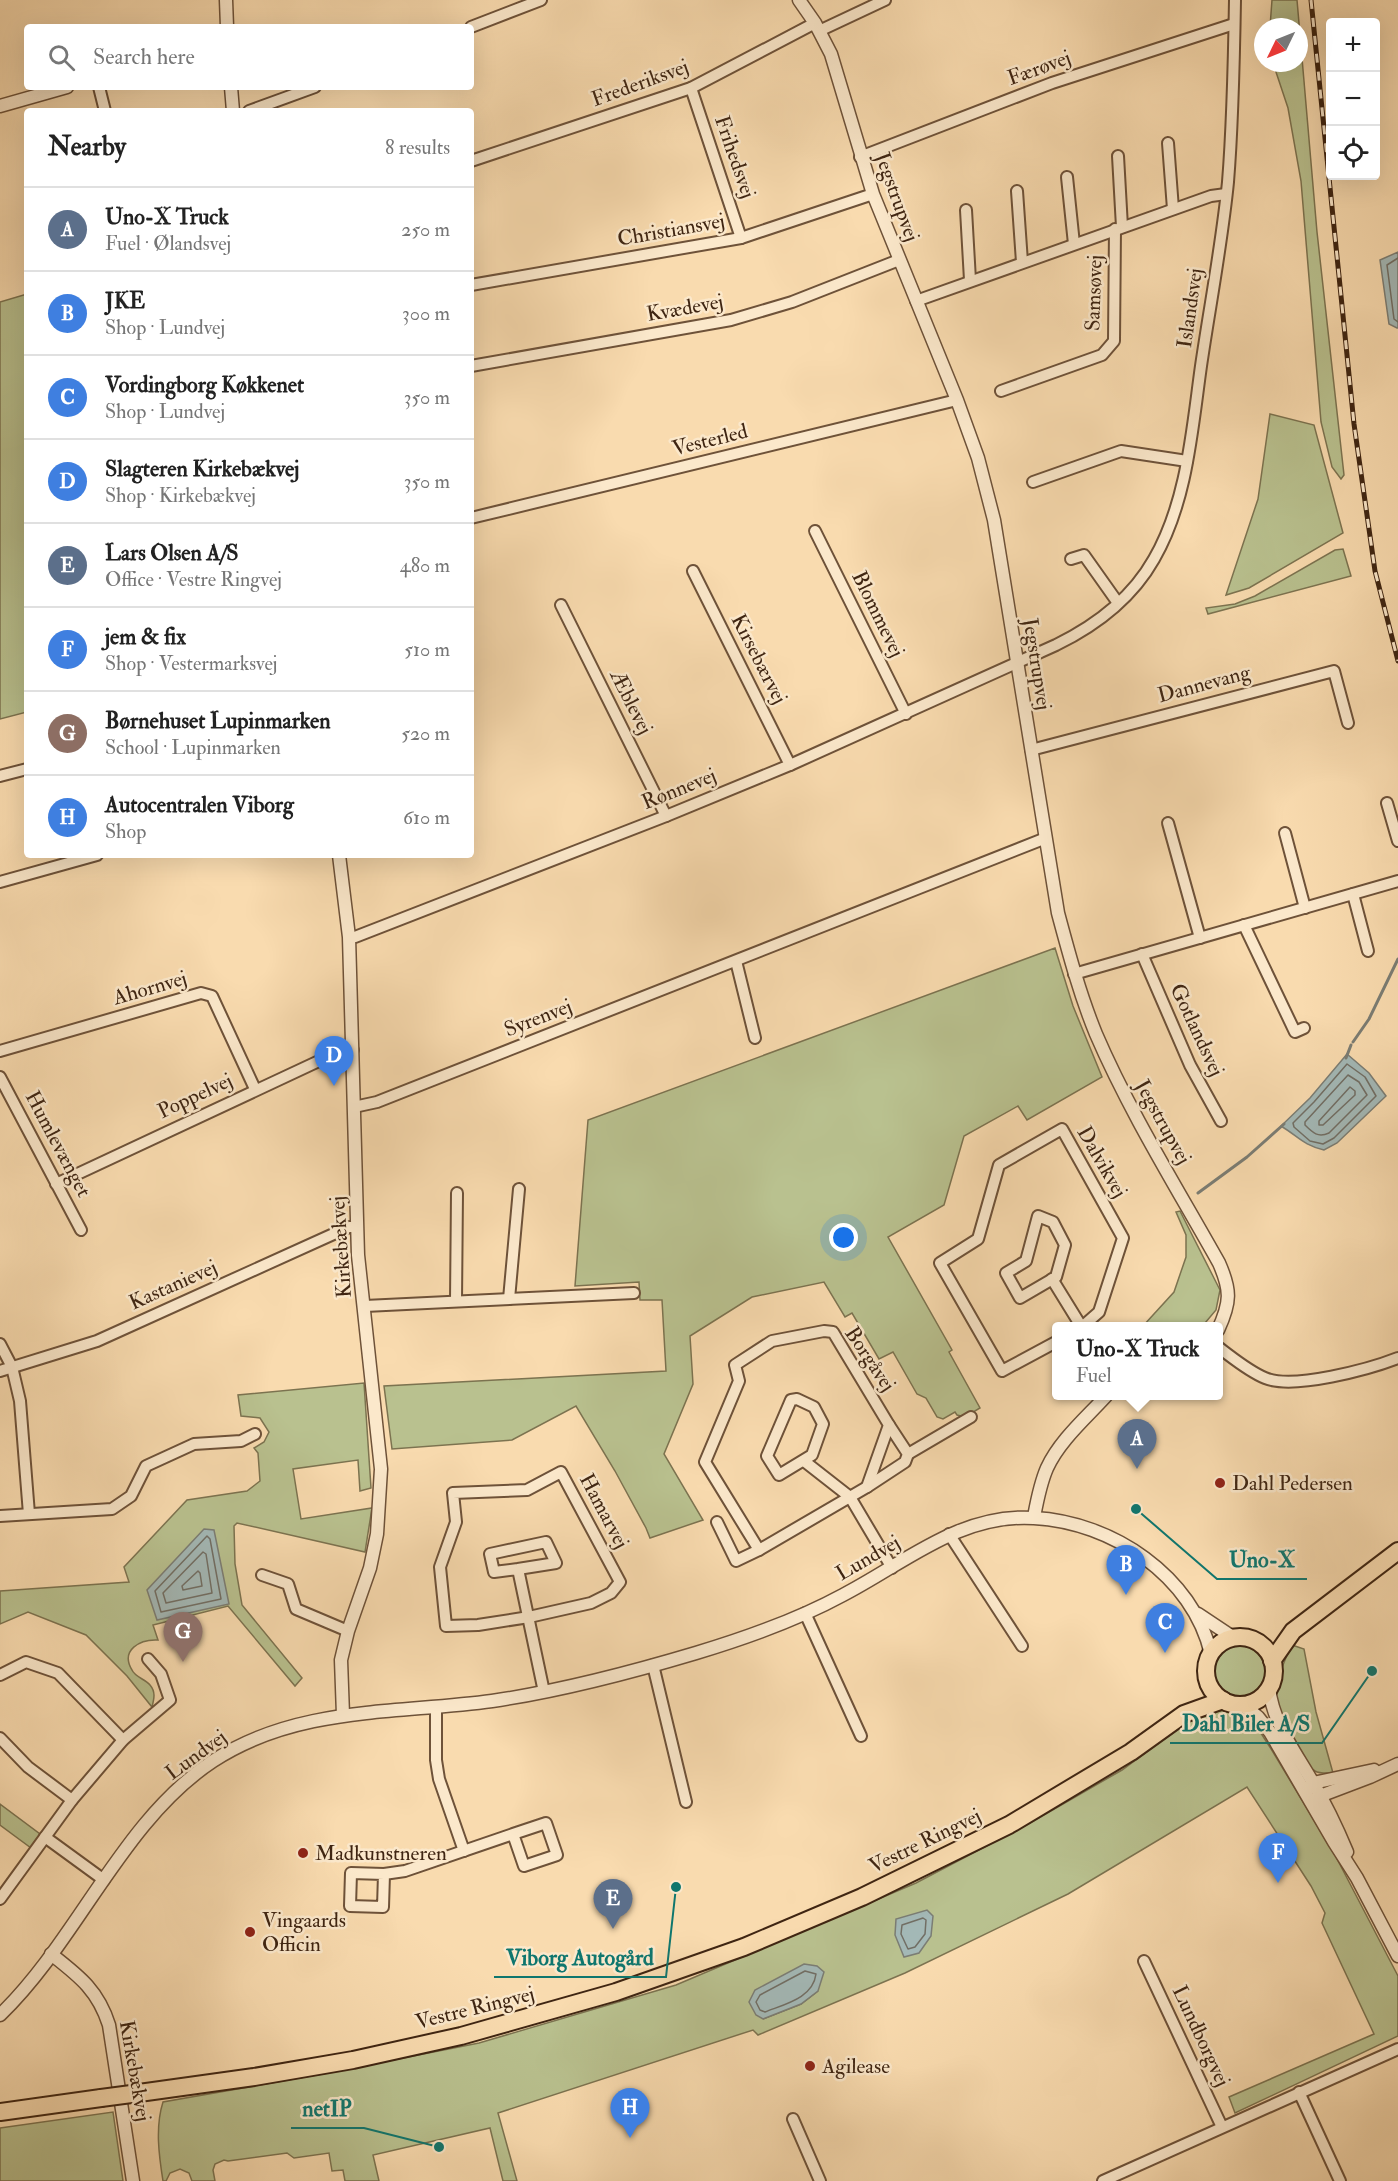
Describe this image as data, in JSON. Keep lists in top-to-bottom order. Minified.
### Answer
{"streets":{"main road":["Vestre Ringvej"],"street":["Færøvej","Frederiksvej","Frihedsvej","Jegstrupvej","Christiansvej","Samsøvej","Kvædevej","Islandsvej","Vesterled","Blommevej","Kirsebærvej","Dannevang","Æblevej","Rønnevej","Ahornvej","Syrenvej","Gotlandsvej","Poppelvej","Humlevænget","Dalvikvej","Kirkebækvej","Kastanievej","Borgåvej","Hamarvej","Lundvej","Lundborgvej"]},"crossings":[["Færøvej","Jegstrupvej"],["Færøvej","Islandsvej"],["Frederiksvej","Frihedsvej"],["Frederiksvej","Jegstrupvej"],["Frihedsvej","Christiansvej"],["Jegstrupvej","Christiansvej"],["Jegstrupvej","Kvædevej"],["Jegstrupvej","Islandsvej"],["Jegstrupvej","Vesterled"],["Jegstrupvej","Dannevang"],["Jegstrupvej","Rønnevej"],["Jegstrupvej","Syrenvej"],["Islandsvej","Rønnevej"],["Blommevej","Rønnevej"],["Kirsebærvej","Rønnevej"],["Æblevej","Rønnevej"],["Rønnevej","Kirkebækvej"],["Ahornvej","Poppelvej"],["Syrenvej","Kirkebækvej"],["Poppelvej","Humlevænget"],["Poppelvej","Kirkebækvej"],["Kirkebækvej","Kastanievej"],["Kirkebækvej","Lundvej"],["Lundvej","Vestre Ringvej"]],"places":["Dahl Pedersen","Uno-X","Dahl Biler A/S","Madkunstneren","Viborg Autogård","Vingaards Officin","Agilease","netIP"],"north":"bottom left","page":{"map_buttons":["+","−"],"search":"Search here","heading":["Nearby","8 results"],"list":[{"mark":"A","name":"Uno-X Truck","note":"Fuel · Ølandsvej","value":"250 m"},{"mark":"B","name":"JKE","note":"Shop · Lundvej","value":"300 m"},{"mark":"C","name":"Vordingborg Køkkenet","note":"Shop · Lundvej","value":"350 m"},{"mark":"D","name":"Slagteren Kirkebækvej","note":"Shop · Kirkebækvej","value":"350 m"},{"mark":"E","name":"Lars Olsen A/S","note":"Office · Vestre Ringvej","value":"480 m"},{"mark":"F","name":"jem & fix","note":"Shop · Vestermarksvej","value":"510 m"},{"mark":"G","name":"Børnehuset Lupinmarken","note":"School · Lupinmarken","value":"520 m"},{"mark":"H","name":"Autocentralen Viborg","note":"Shop","value":"610 m"}],"pins":["D","A","B","C","G","F","E","H"],"popup":["Uno-X Truck","Fuel"]}}
